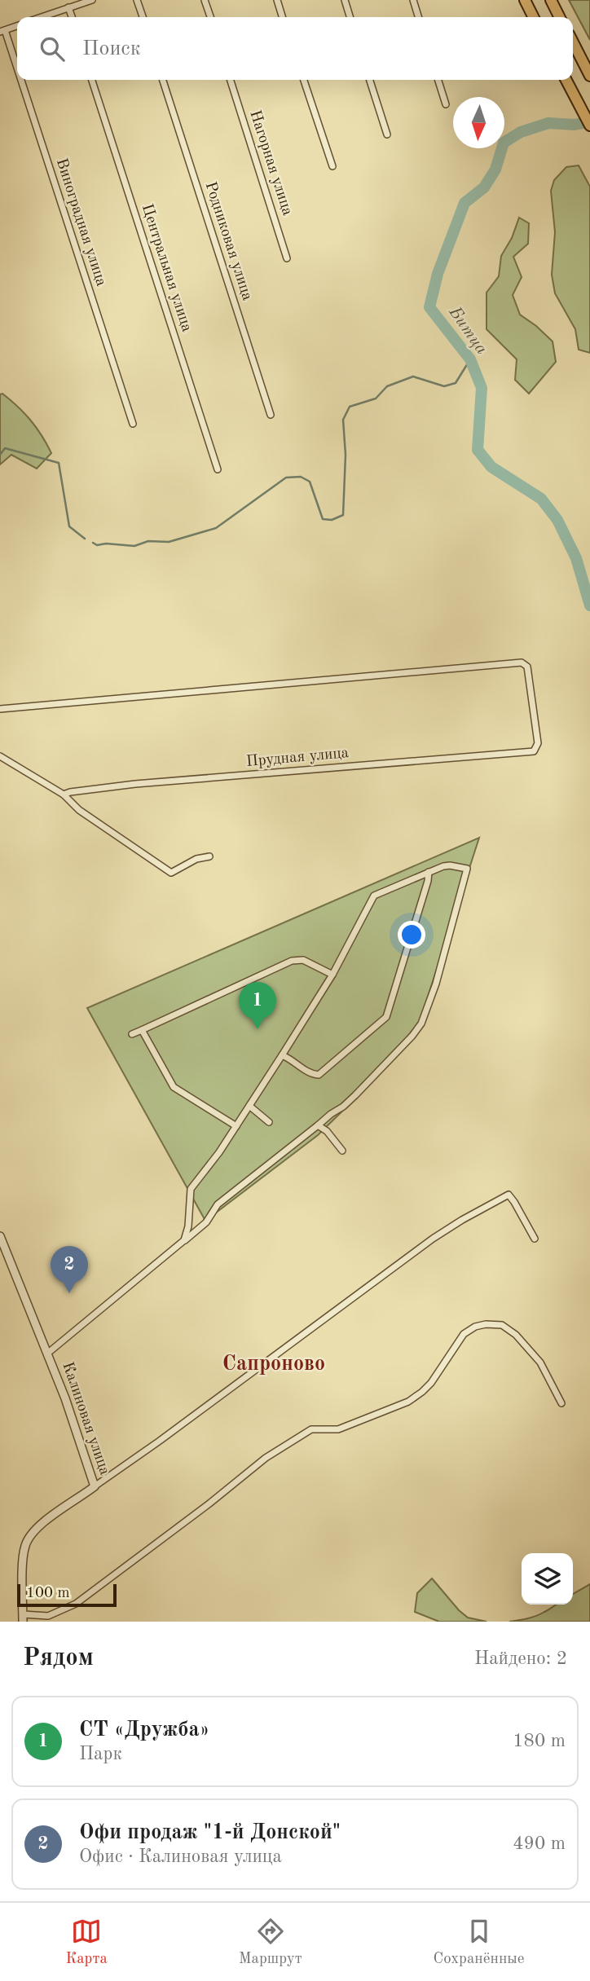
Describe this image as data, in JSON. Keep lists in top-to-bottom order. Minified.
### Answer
{"streets":{"street":["Нагорная улица","Виноградная улица","Родниковая улица","Центральная улица","Прудная улица","Калиновая улица"]},"districts":["Сапроново"],"water":["Битца"],"scale_bar":"100 m","north":"bottom","page":{"search":"Поиск","pins":["1","2"],"scale":"100 m","heading":["Рядом","Найдено: 2"],"list":[{"mark":"1","name":"СТ «Дружба»","note":"Парк","value":"180 m"},{"mark":"2","name":"Офи продаж \"1-й Донской\"","note":"Офис · Калиновая улица","value":"490 m"}],"nav":["Карта","Маршрут","Сохранённые"]}}
